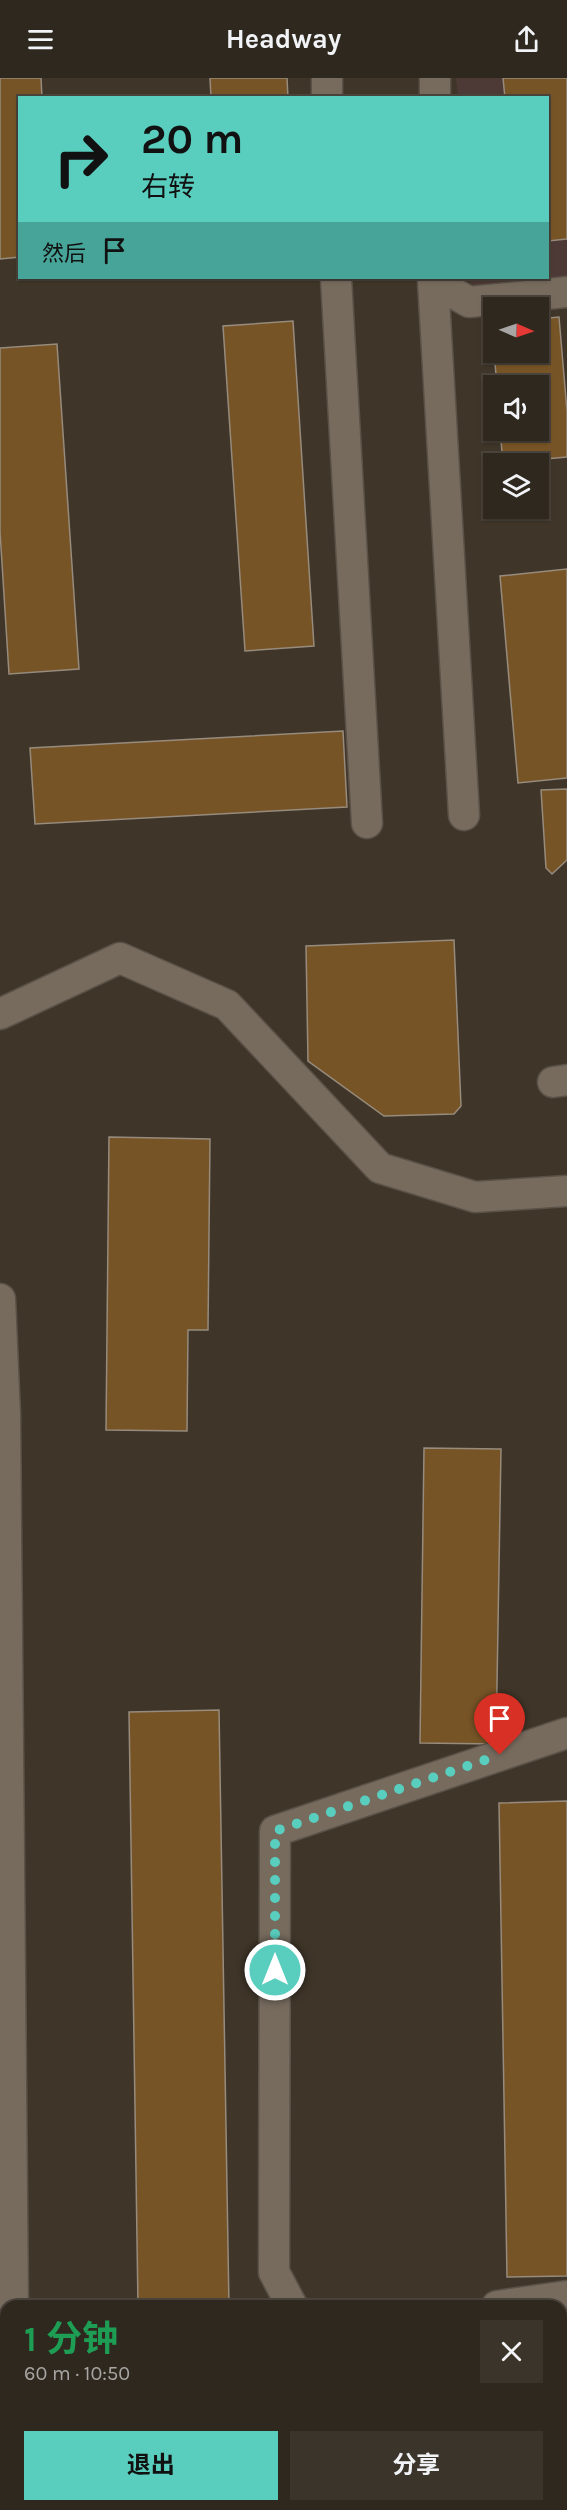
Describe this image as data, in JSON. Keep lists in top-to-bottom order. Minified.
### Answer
{"north":"right","page":{"header":"Headway","turn":["20 m","右转"],"then":"然后","heading":["1 分钟","60 m · 10:50"],"buttons":["退出","分享"]}}
